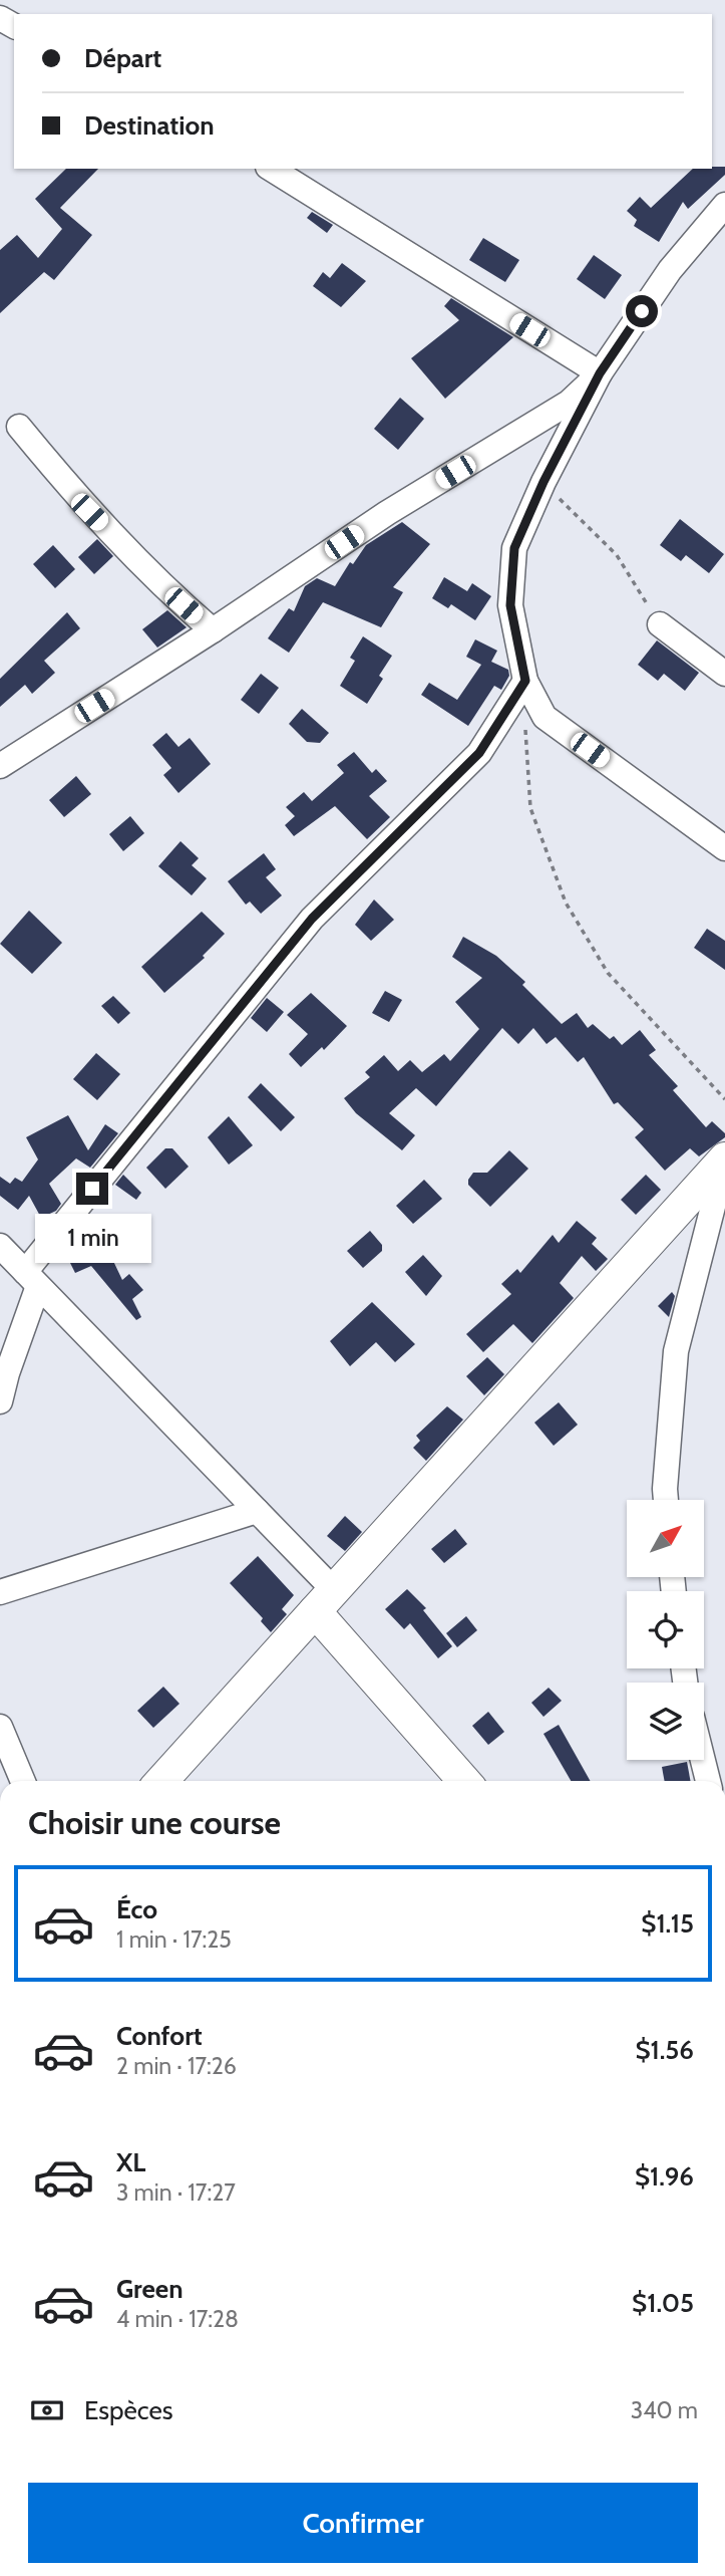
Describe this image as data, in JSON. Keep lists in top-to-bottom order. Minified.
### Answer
{"north":"top right","page":{"banner":["Départ","Destination"],"bubble":"1 min","heading":"Choisir une course","list":[{"name":"Éco","note":"1 min · 17:25","value":"$1.15"},{"name":"Confort","note":"2 min · 17:26","value":"$1.56"},{"name":"XL","note":"3 min · 17:27","value":"$1.96"},{"name":"Green","note":"4 min · 17:28","value":"$1.05"}],"pay":["Espèces","340 m"],"buttons":"Confirmer"}}
